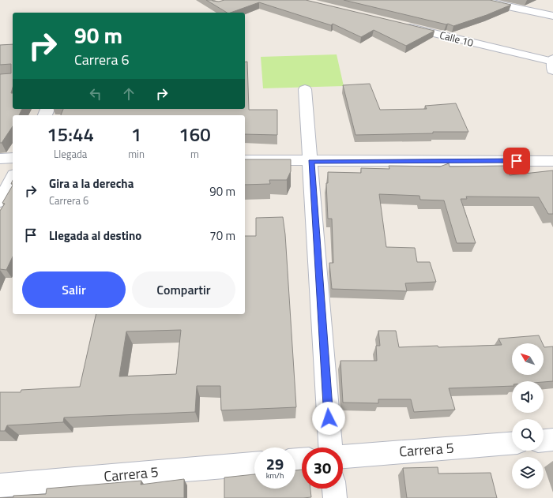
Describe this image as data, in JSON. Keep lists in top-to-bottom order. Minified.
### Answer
{"streets":{"street":["Calle 10","Carrera 5"]},"north":"top left","page":{"turn":["90 m","Carrera 6"],"eta":["15:44","Llegada","1","min","160","m"],"list":[{"name":"Gira a la derecha","note":"Carrera 6","value":"90 m"},{"name":"Llegada al destino","value":"70 m"}],"buttons":["Salir","Compartir"],"speed":"29 km/h","limit":"30"}}
